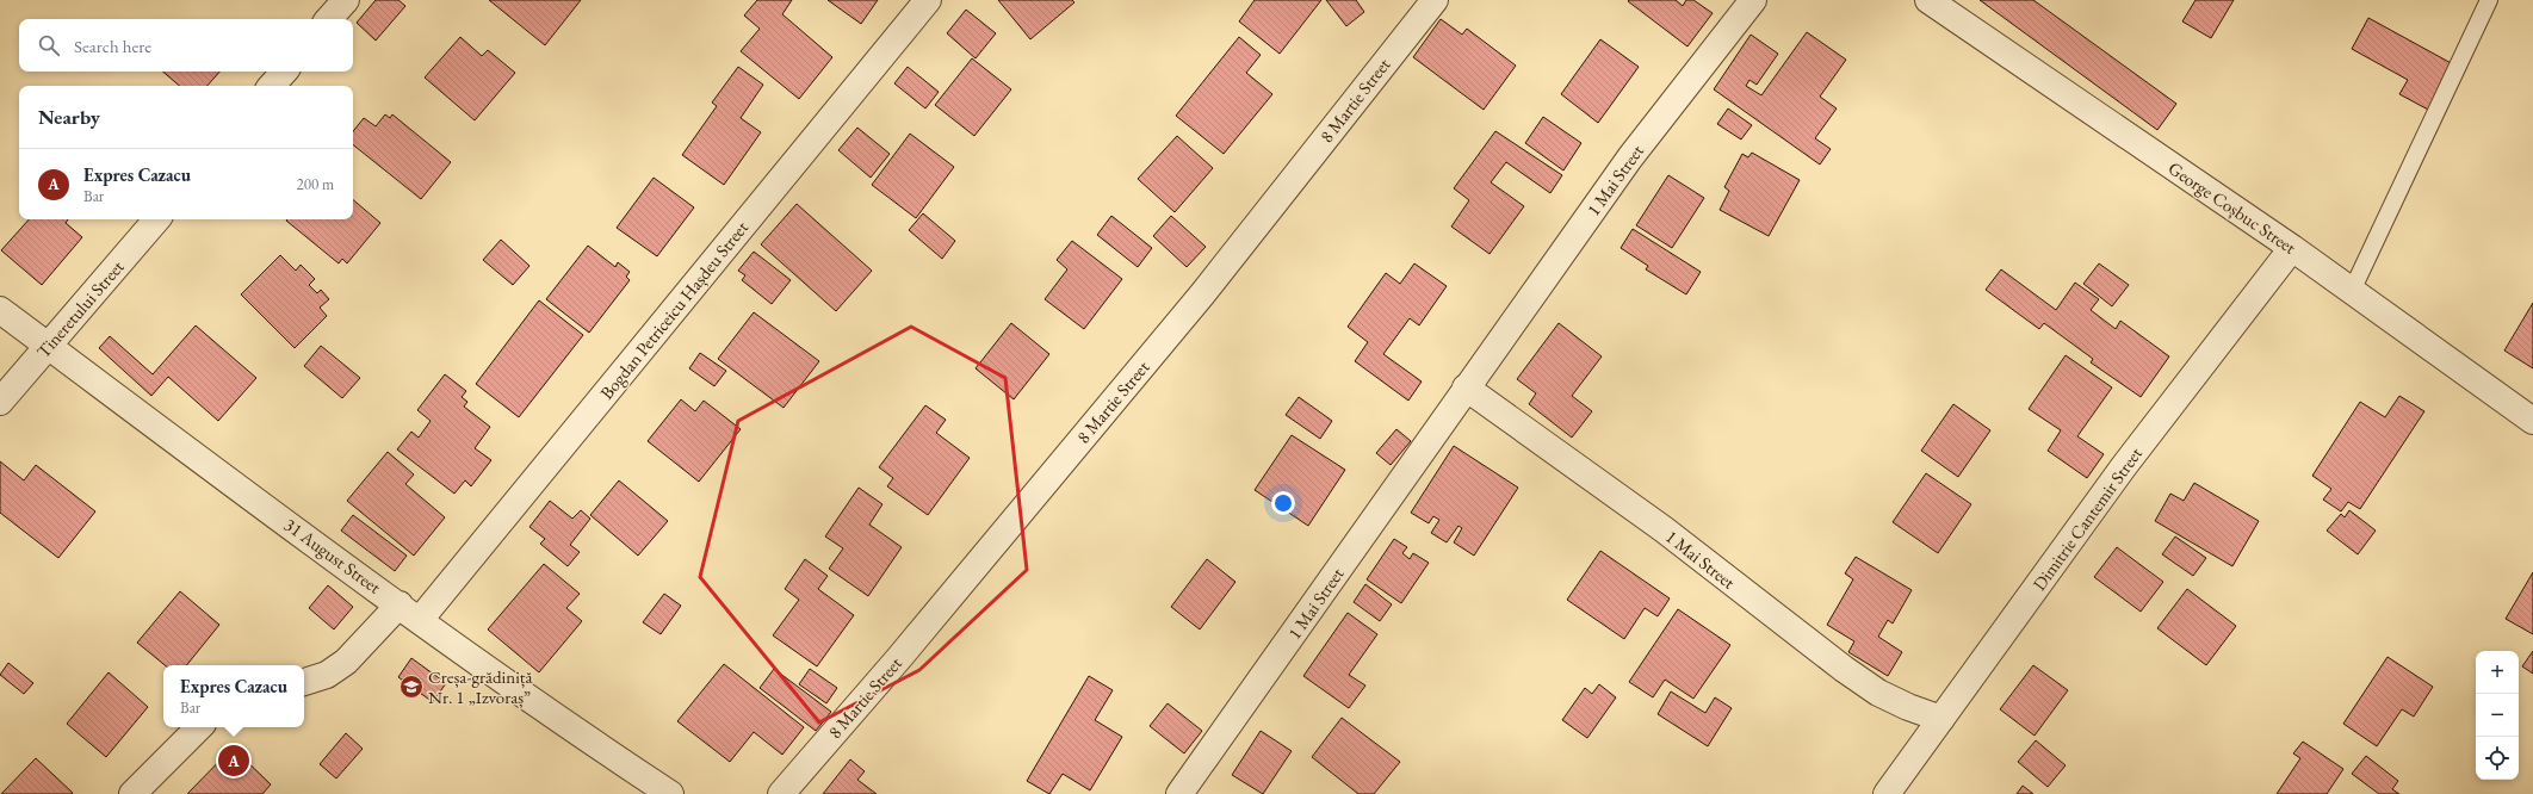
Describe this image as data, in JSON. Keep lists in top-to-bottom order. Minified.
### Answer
{"streets":{"street":["8 Martie Street","1 Mai Street","George Coșbuc Street","Tineretului Street","Bogdan Petriceicu Hașdeu Street","Dimitrie Cantemir Street","31 August Street"]},"crossings":[["1 Mai Street","Dimitrie Cantemir Street"],["George Coșbuc Street","Dimitrie Cantemir Street"],["Tineretului Street","31 August Street"],["Bogdan Petriceicu Hașdeu Street","31 August Street"]],"places":{"school or university":["Creșa-grădiniță Nr. 1 „Izvoraș”"]},"page":{"search":"Search here","heading":"Nearby","list":[{"mark":"A","name":"Expres Cazacu","note":"Bar","value":"200 m"}],"map_buttons":["+","−"],"popup":["Expres Cazacu","Bar"],"pins":"A"}}
